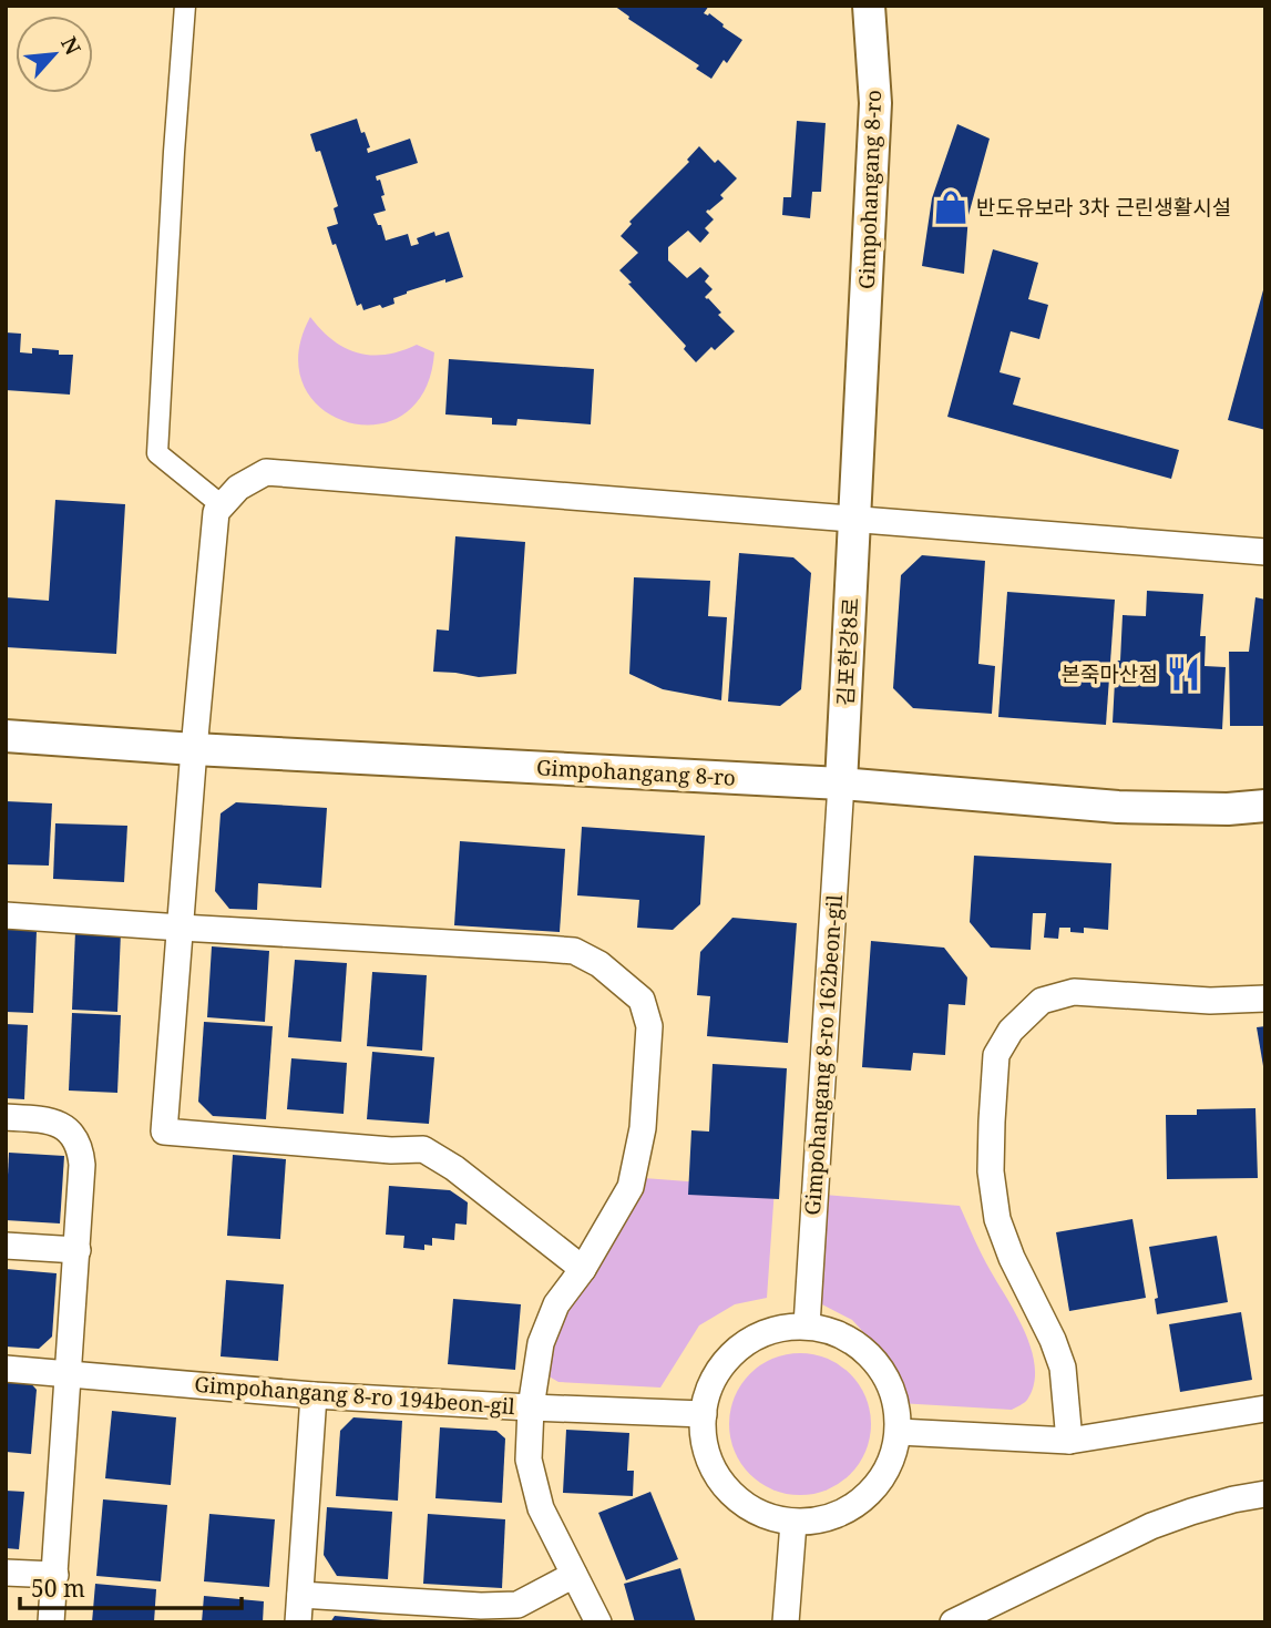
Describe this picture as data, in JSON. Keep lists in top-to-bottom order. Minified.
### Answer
{"streets":{"street":["Gimpohangang 8-ro","김포한강8로","Gimpohangang 8-ro 162beon-gil","Gimpohangang 8-ro 194beon-gil"]},"crossings":[["Gimpohangang 8-ro","김포한강8로"],["Gimpohangang 8-ro","Gimpohangang 8-ro 162beon-gil"],["김포한강8로","Gimpohangang 8-ro 162beon-gil"],["Gimpohangang 8-ro 162beon-gil","Gimpohangang 8-ro 194beon-gil"]],"places":{"shop":["반도유보라 3차 근린생활시설"],"restaurant":["본죽마산점"]},"scale_bar":"50 m","north":"top right"}
